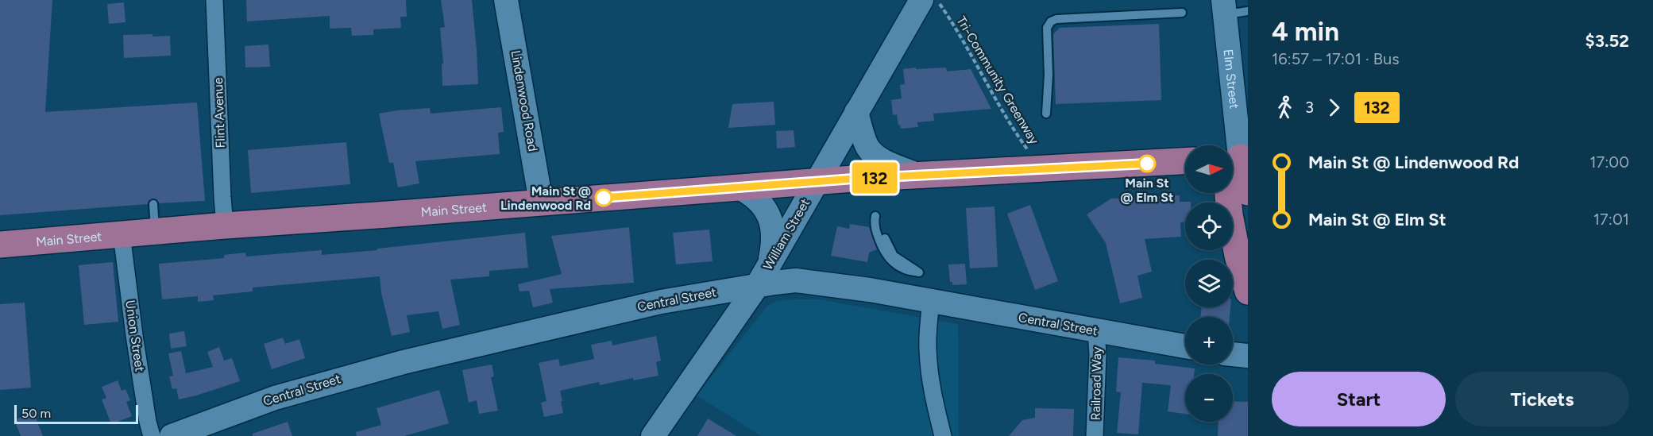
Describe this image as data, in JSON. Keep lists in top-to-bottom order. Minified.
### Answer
{"streets":{"main road":["Elm Street","Main Street"],"street":["Lindenwood Road","Flint Avenue","William Street","Central Street","Union Street","Railroad Way"],"path":["Tri-Community Greenway"]},"crossings":[["Tri-Community Greenway","Main Street"],["Lindenwood Road","Main Street"],["Flint Avenue","Main Street"],["Main Street","William Street"],["Main Street","Union Street"],["William Street","Central Street"],["Central Street","Railroad Way"]],"places":["Main St @ Elm St","Main St @ Lindenwood Rd"],"lines":["bus line 132"],"scale_bar":"50 m","north":"right","page":{"on_map":"132","heading":["4 min","16:57 – 17:01 · Bus","$3.52"],"legs":["3","132"],"list":[{"name":"Main St @ Lindenwood Rd","value":"17:00"},{"name":"Main St @ Elm St","value":"17:01"}],"map_buttons":["+","−"],"buttons":["Start","Tickets"],"scale":"50 m"}}
